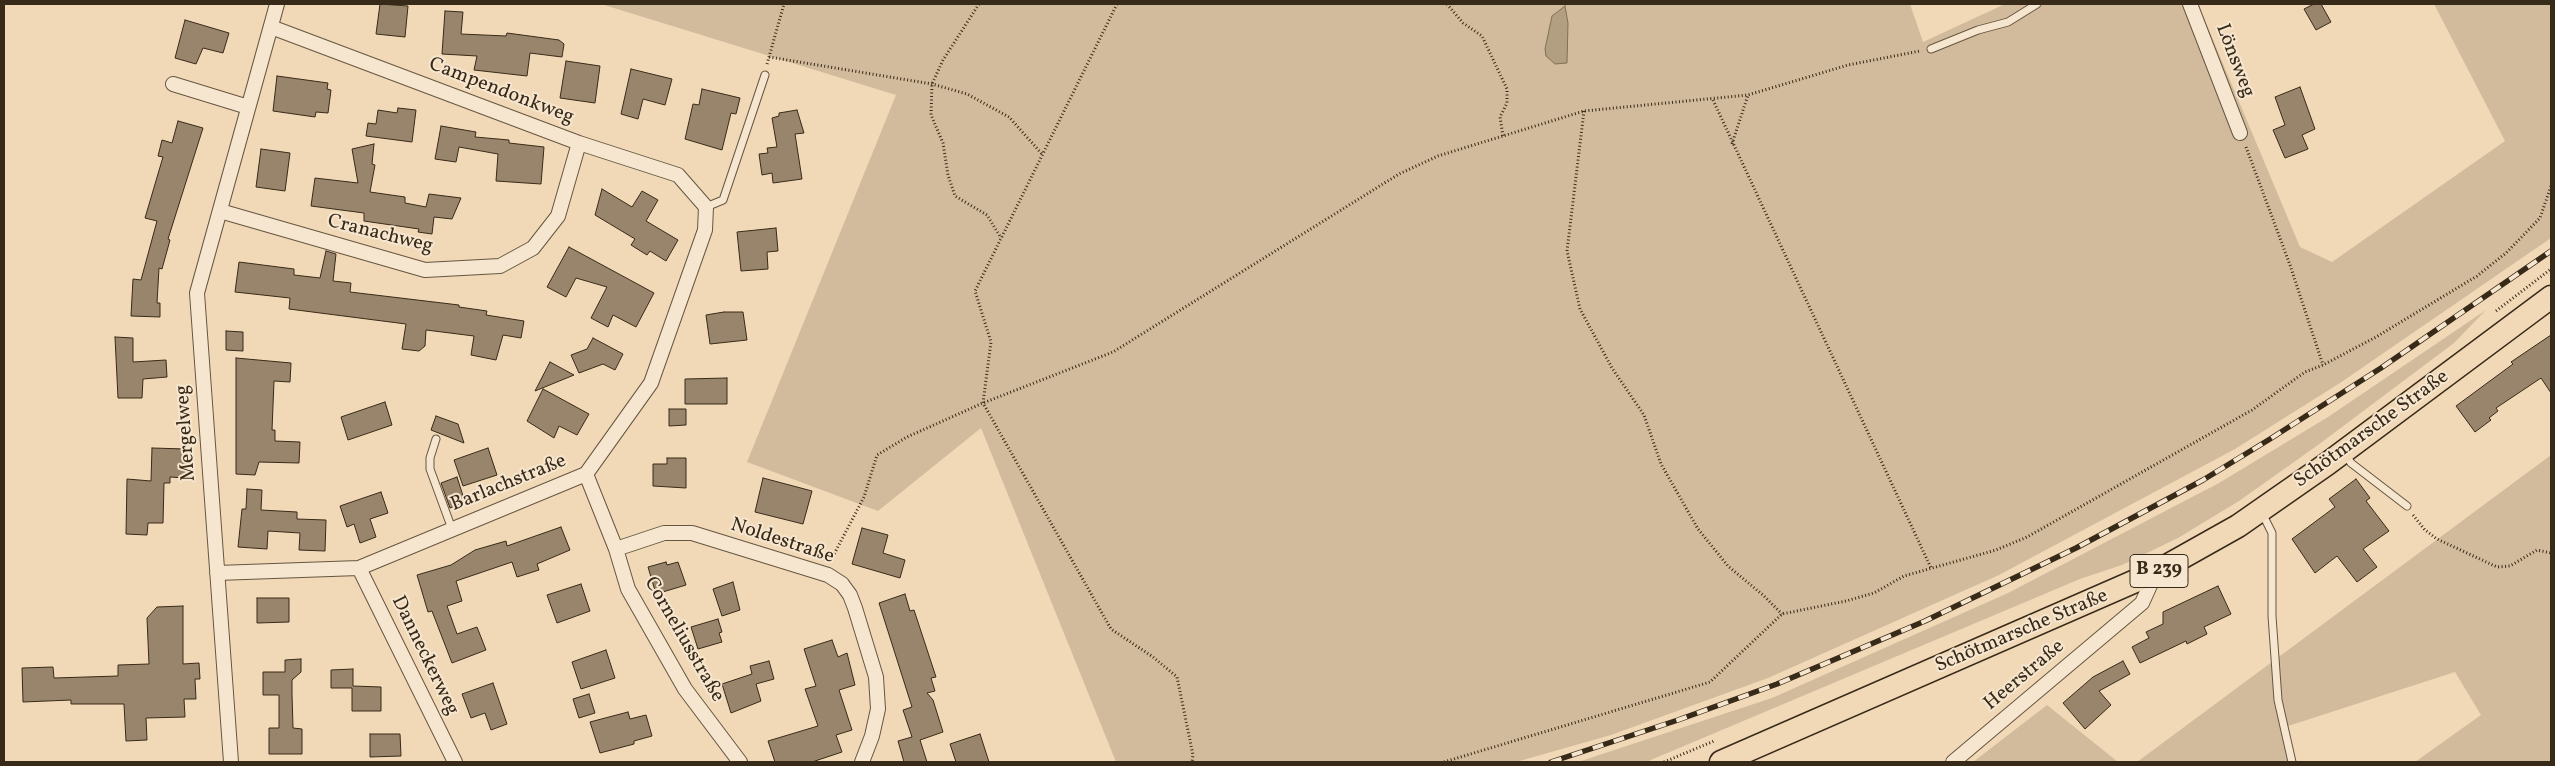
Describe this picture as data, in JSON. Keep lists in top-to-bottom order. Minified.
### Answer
{"streets":{"main road":["Schötmarsche Straße","B 239"],"street":["Lönsweg","Campendonkweg","Cranachweg","Mergelweg","Barlachstraße","Noldestraße","Corneliusstraße","Danneckerweg","Heerstraße"]},"crossings":[["Campendonkweg","Cranachweg"],["Campendonkweg","Mergelweg"],["Campendonkweg","Barlachstraße"],["Cranachweg","Mergelweg"],["Schötmarsche Straße","Heerstraße"],["Mergelweg","Barlachstraße"],["Barlachstraße","Corneliusstraße"],["Barlachstraße","Danneckerweg"],["Noldestraße","Corneliusstraße"]]}
